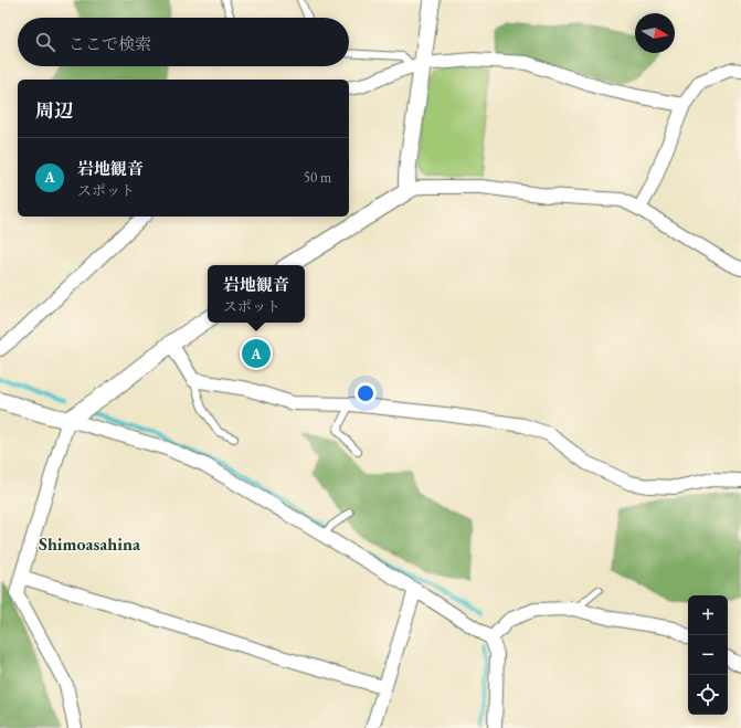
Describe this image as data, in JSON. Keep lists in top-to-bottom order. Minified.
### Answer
{"districts":["Shimoasahina"],"north":"right","page":{"search":"ここで検索","heading":"周辺","list":[{"mark":"A","name":"岩地観音","note":"スポット","value":"50 m"}],"popup":["岩地観音","スポット"],"pins":"A","map_buttons":["+","−"]}}
